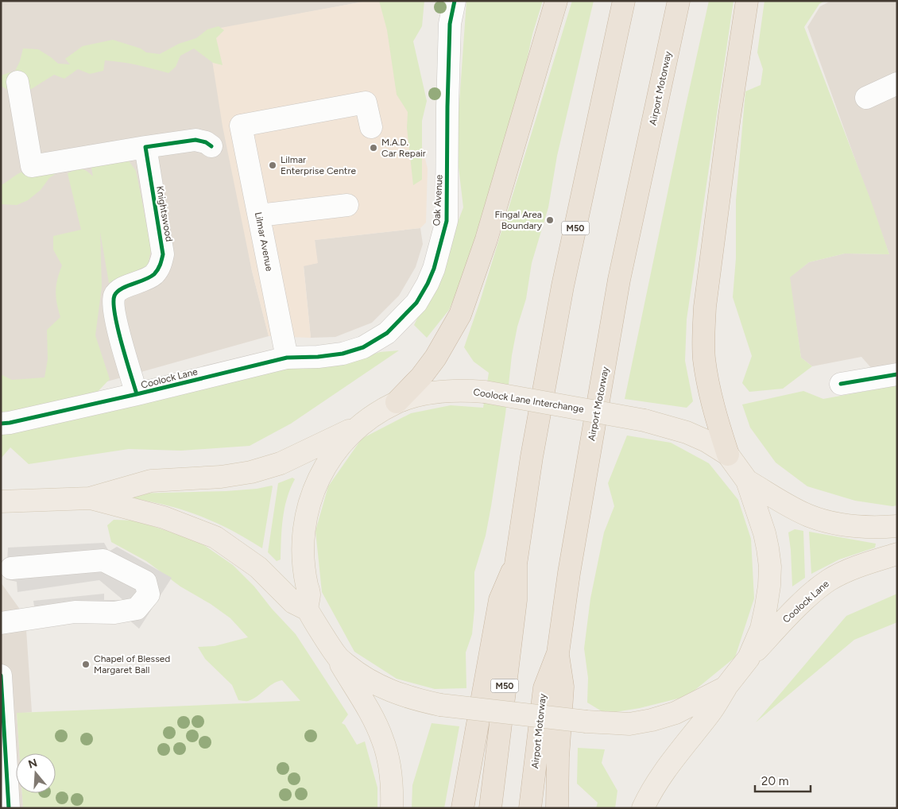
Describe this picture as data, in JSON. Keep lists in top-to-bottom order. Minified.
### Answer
{"streets":{"highway":["Airport Motorway","M50"],"main road":["Coolock Lane","Coolock Lane Interchange"],"street":["Oak Avenue","Knightswood","Lilmar Avenue"]},"crossings":[["Oak Avenue","Coolock Lane"],["Knightswood","Coolock Lane"],["Lilmar Avenue","Coolock Lane"],["Coolock Lane","Coolock Lane Interchange"]],"places":["M.A.D. Car Repair","Lilmar Enterprise Centre","Fingal Area Boundary","Chapel of Blessed Margaret Ball"],"scale_bar":"20 m","north":"top"}
